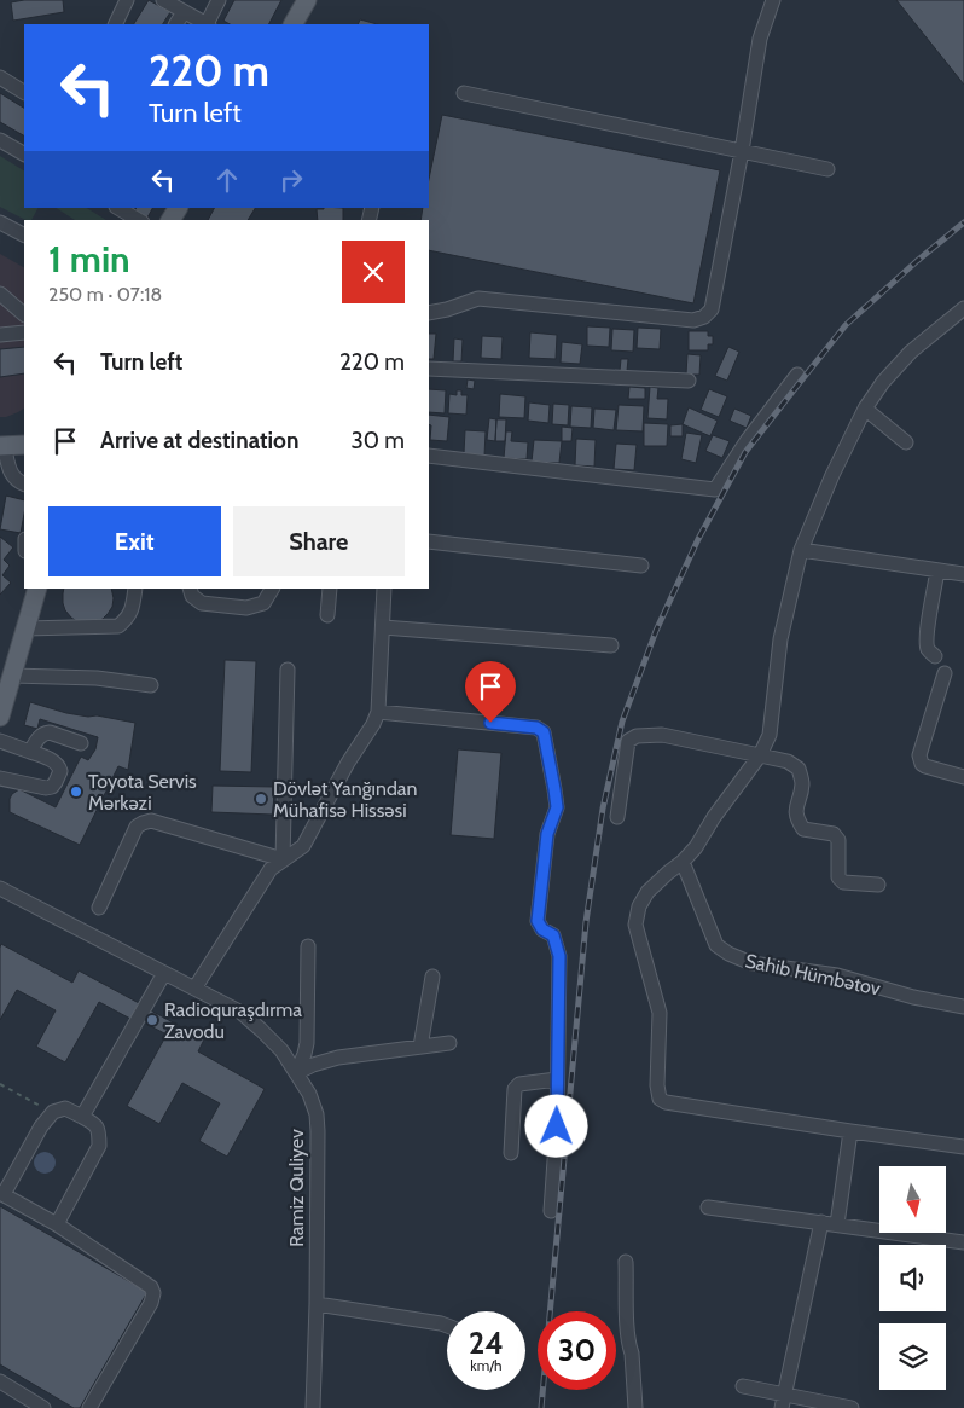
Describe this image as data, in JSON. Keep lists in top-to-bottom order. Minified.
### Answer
{"streets":{"street":["Sahib Hümbətov","Ramiz Quliyev"]},"places":["Toyota Servis Mərkəzi","Dövlət Yanğından Mühafisə Hissəsi","Radioquraşdırma Zavodu"],"north":"bottom","page":{"turn":["220 m","Turn left"],"heading":["1 min","250 m · 07:18"],"list":[{"name":"Turn left","value":"220 m"},{"name":"Arrive at destination","value":"30 m"}],"buttons":["Exit","Share"],"speed":"24 km/h","limit":"30"}}
